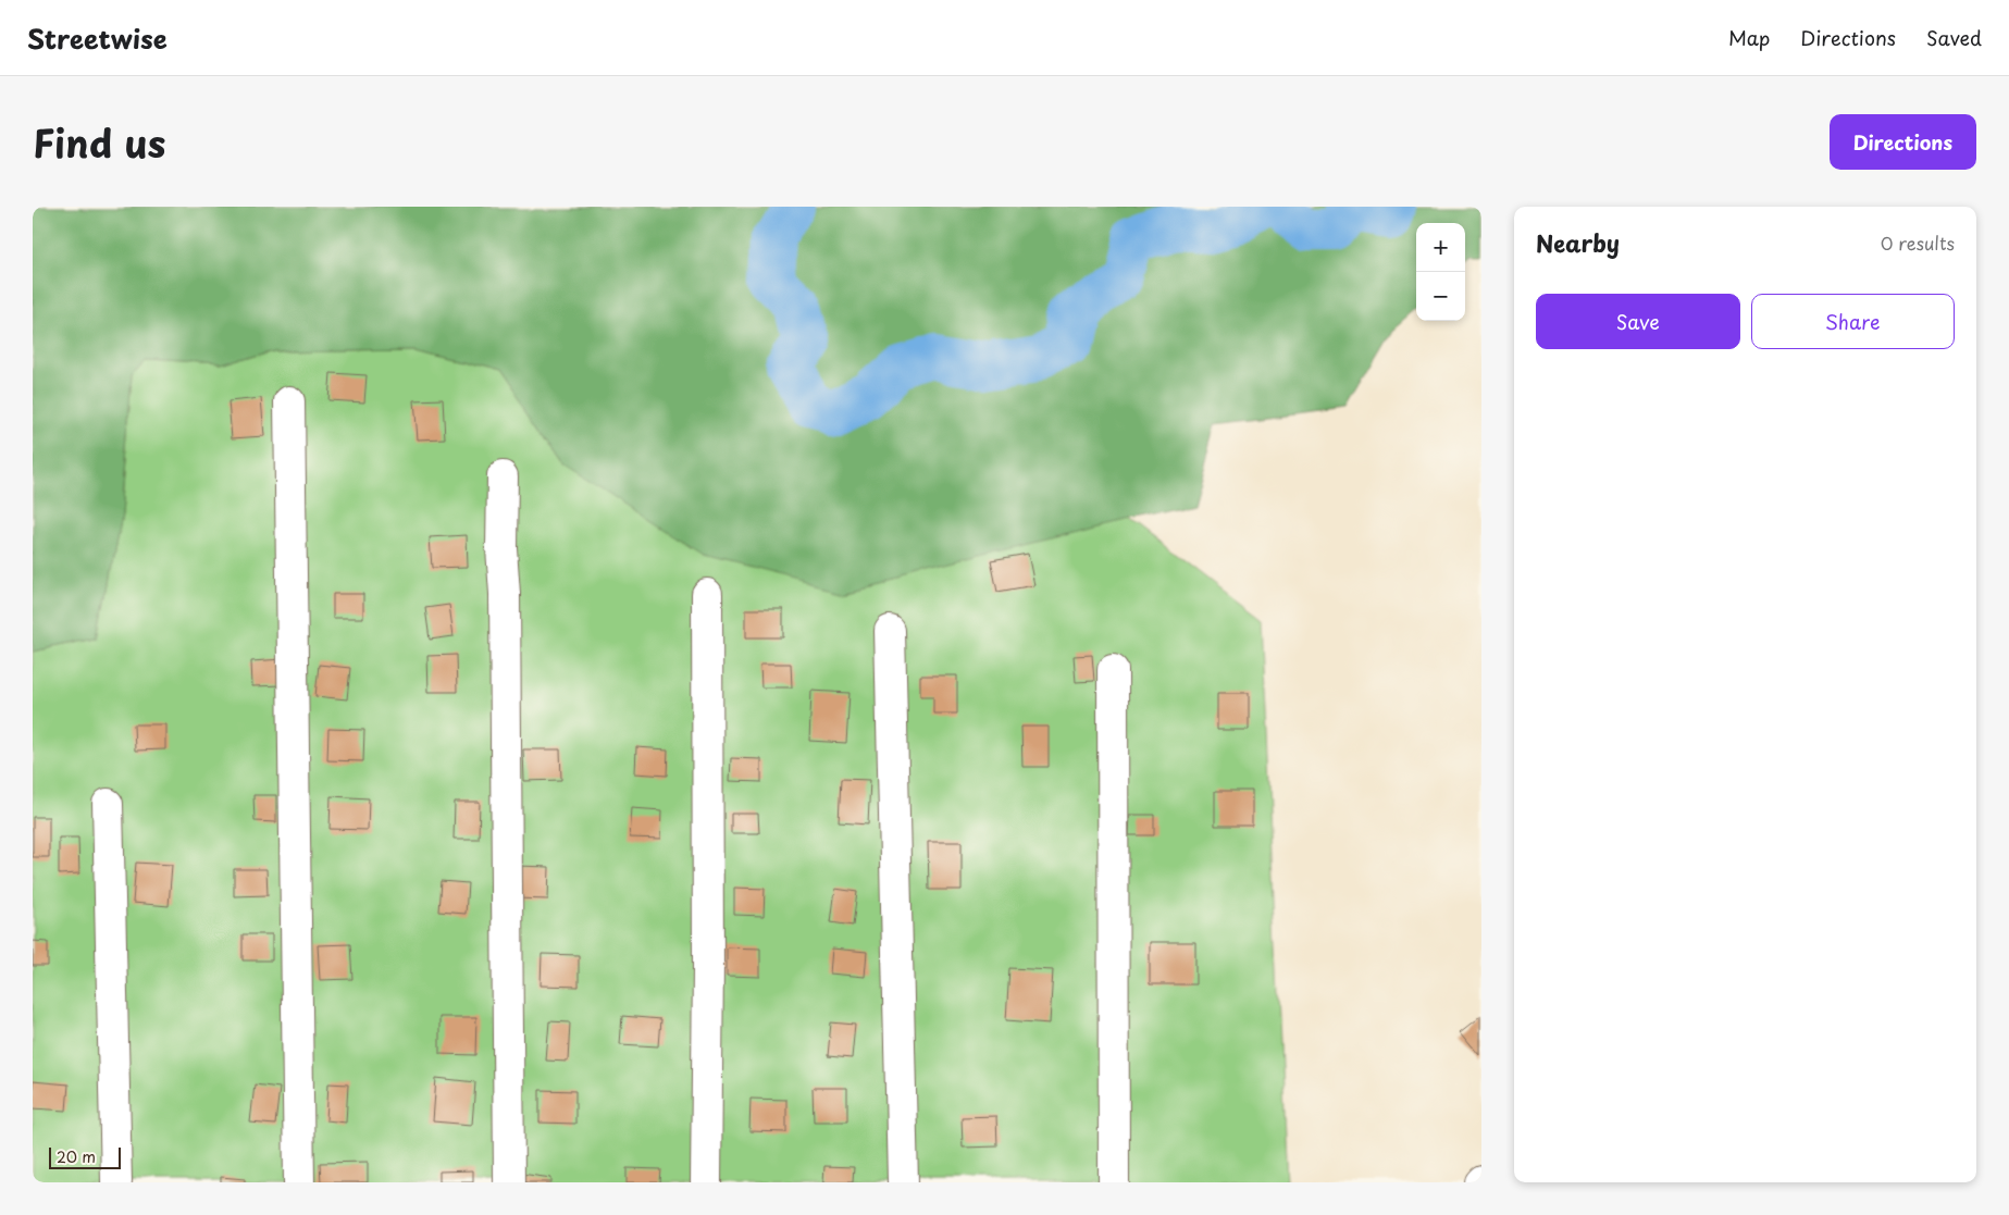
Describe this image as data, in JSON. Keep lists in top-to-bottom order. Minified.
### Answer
{"scale_bar":"20 m","page":{"header":"Streetwise","nav":["Map","Directions","Saved"],"title":"Find us","buttons":["Directions",["Save","Share"]],"heading":["Nearby","0 results"],"map_buttons":["+","−"],"scale":"20 m"}}
